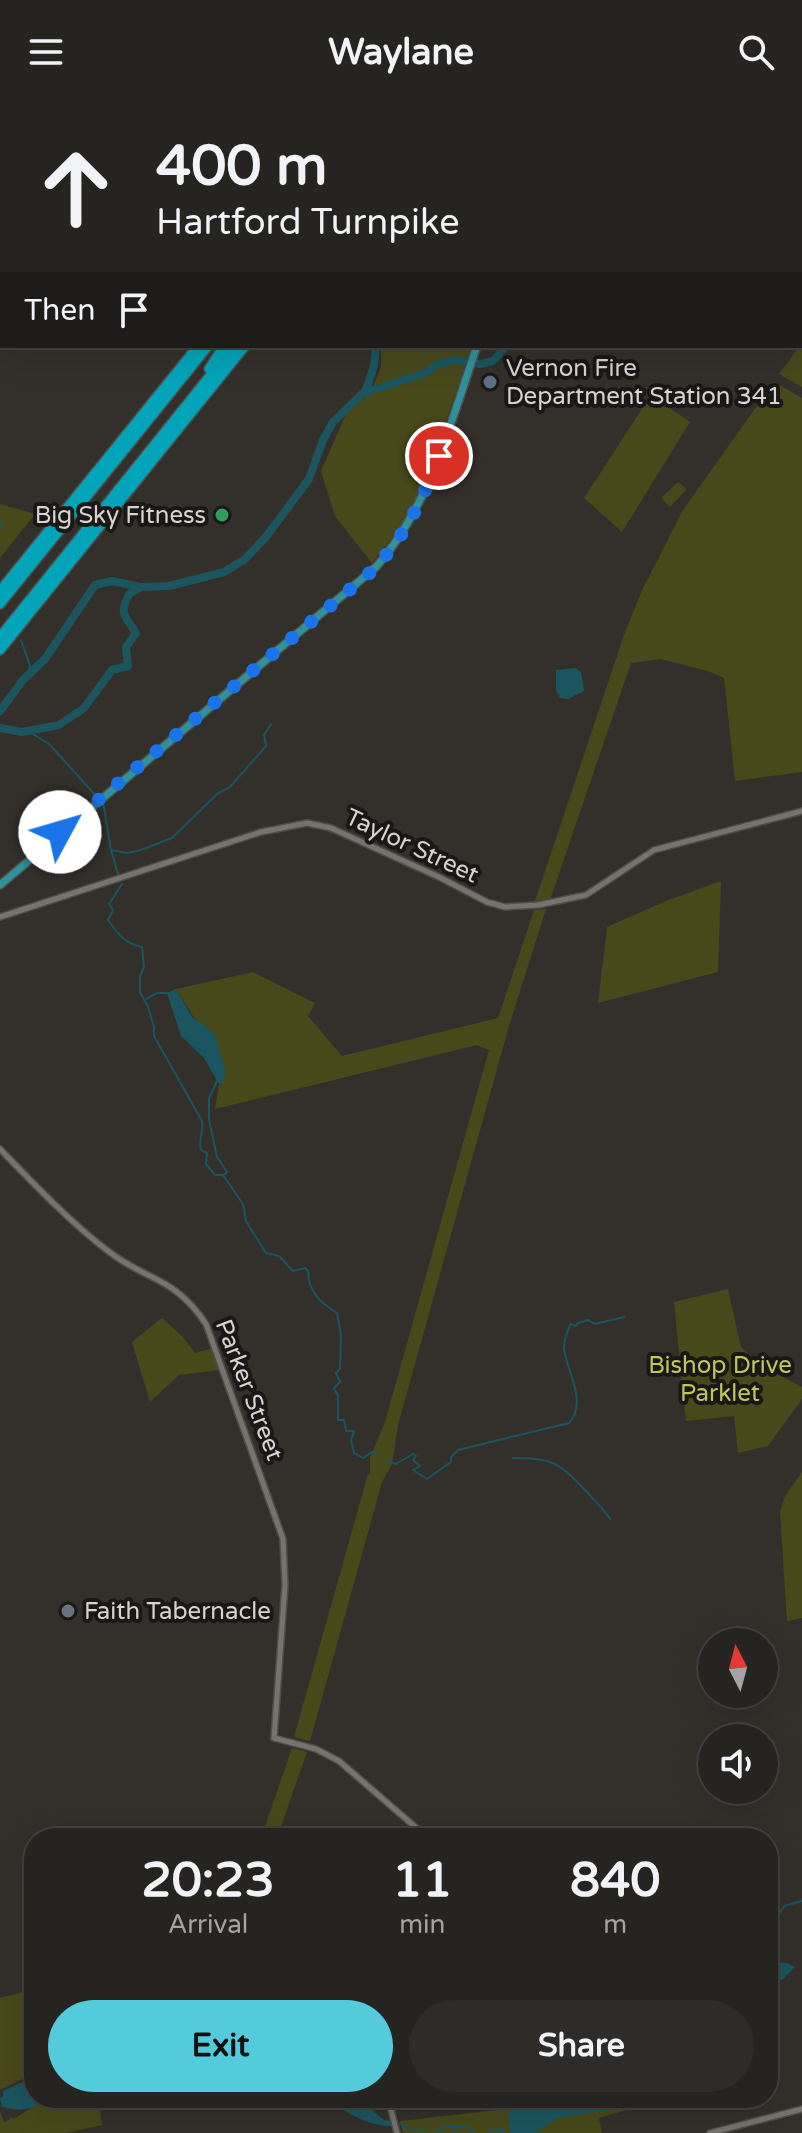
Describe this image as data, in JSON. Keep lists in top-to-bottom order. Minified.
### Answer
{"streets":{"street":["Taylor Street","Parker Street"]},"parks":["Bishop Drive Parklet"],"places":["Vernon Fire Department Station 341","Big Sky Fitness","Faith Tabernacle"],"north":"top","page":{"header":"Waylane","turn":["400 m","Hartford Turnpike"],"then":"Then","eta":["20:23","Arrival","11","min","840","m"],"buttons":["Exit","Share"]}}
